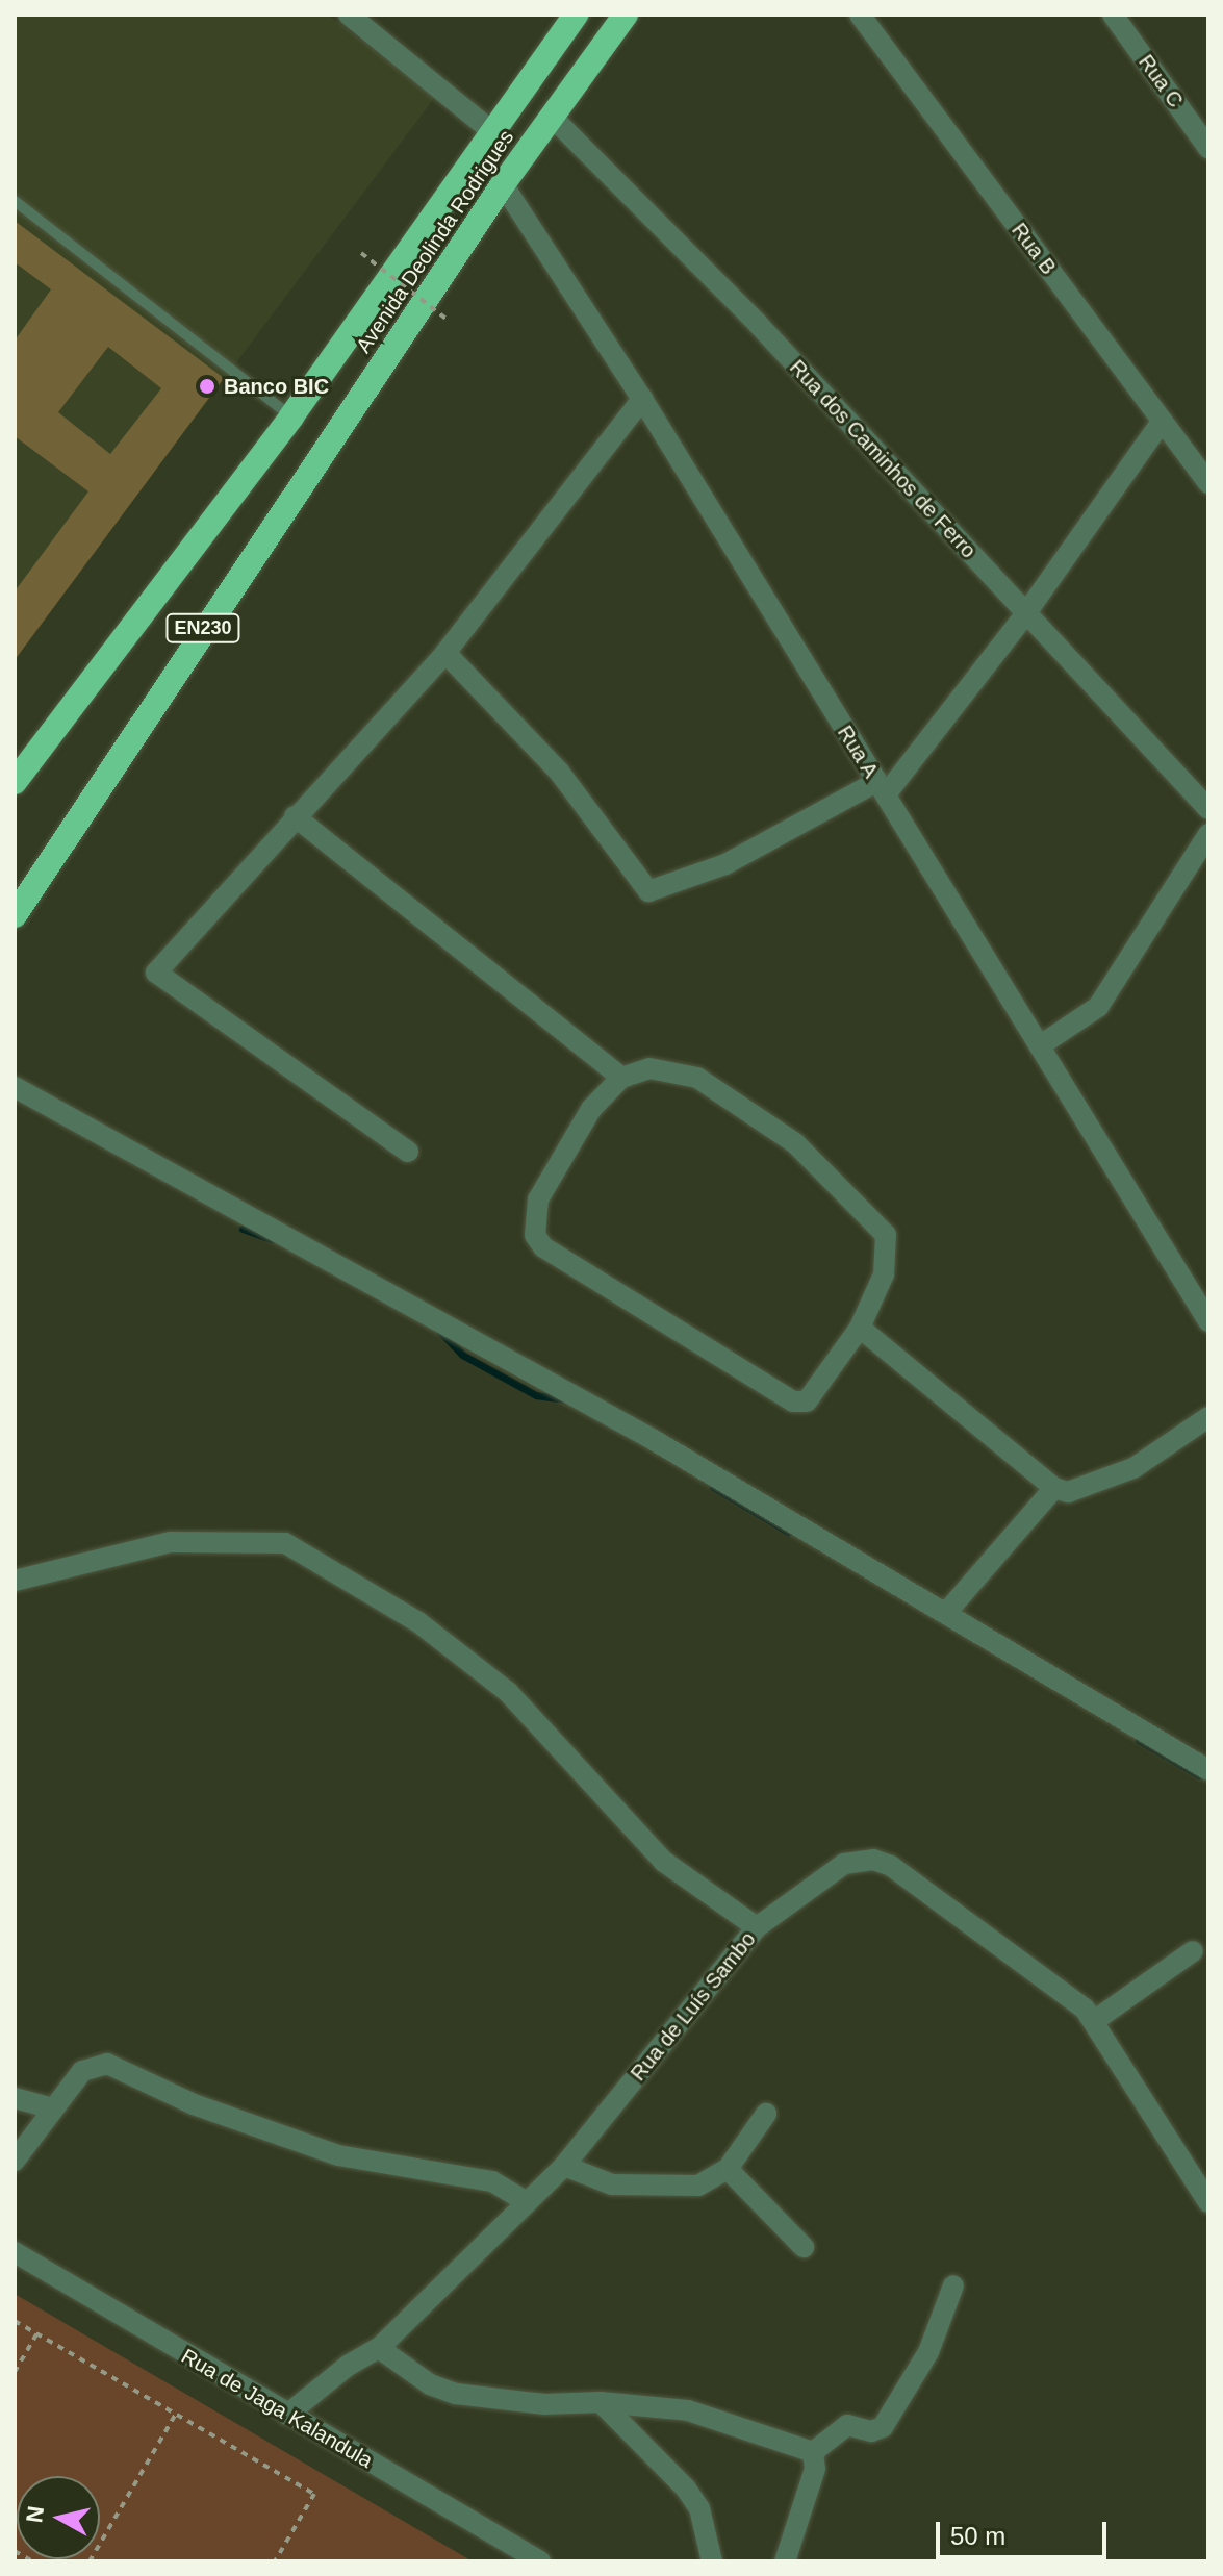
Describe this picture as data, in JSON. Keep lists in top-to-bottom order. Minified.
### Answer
{"streets":{"highway":["Avenida Deolinda Rodrigues","EN230"],"street":["Rua C","Rua B","Rua dos Caminhos de Ferro","Rua A","Rua de Luís Sambo","Rua de Jaga Kalandula"]},"crossings":[["Avenida Deolinda Rodrigues","Rua dos Caminhos de Ferro"],["Avenida Deolinda Rodrigues","Rua A"],["Rua de Luís Sambo","Rua de Jaga Kalandula"]],"places":["Banco BIC"],"scale_bar":"50 m","north":"left"}
